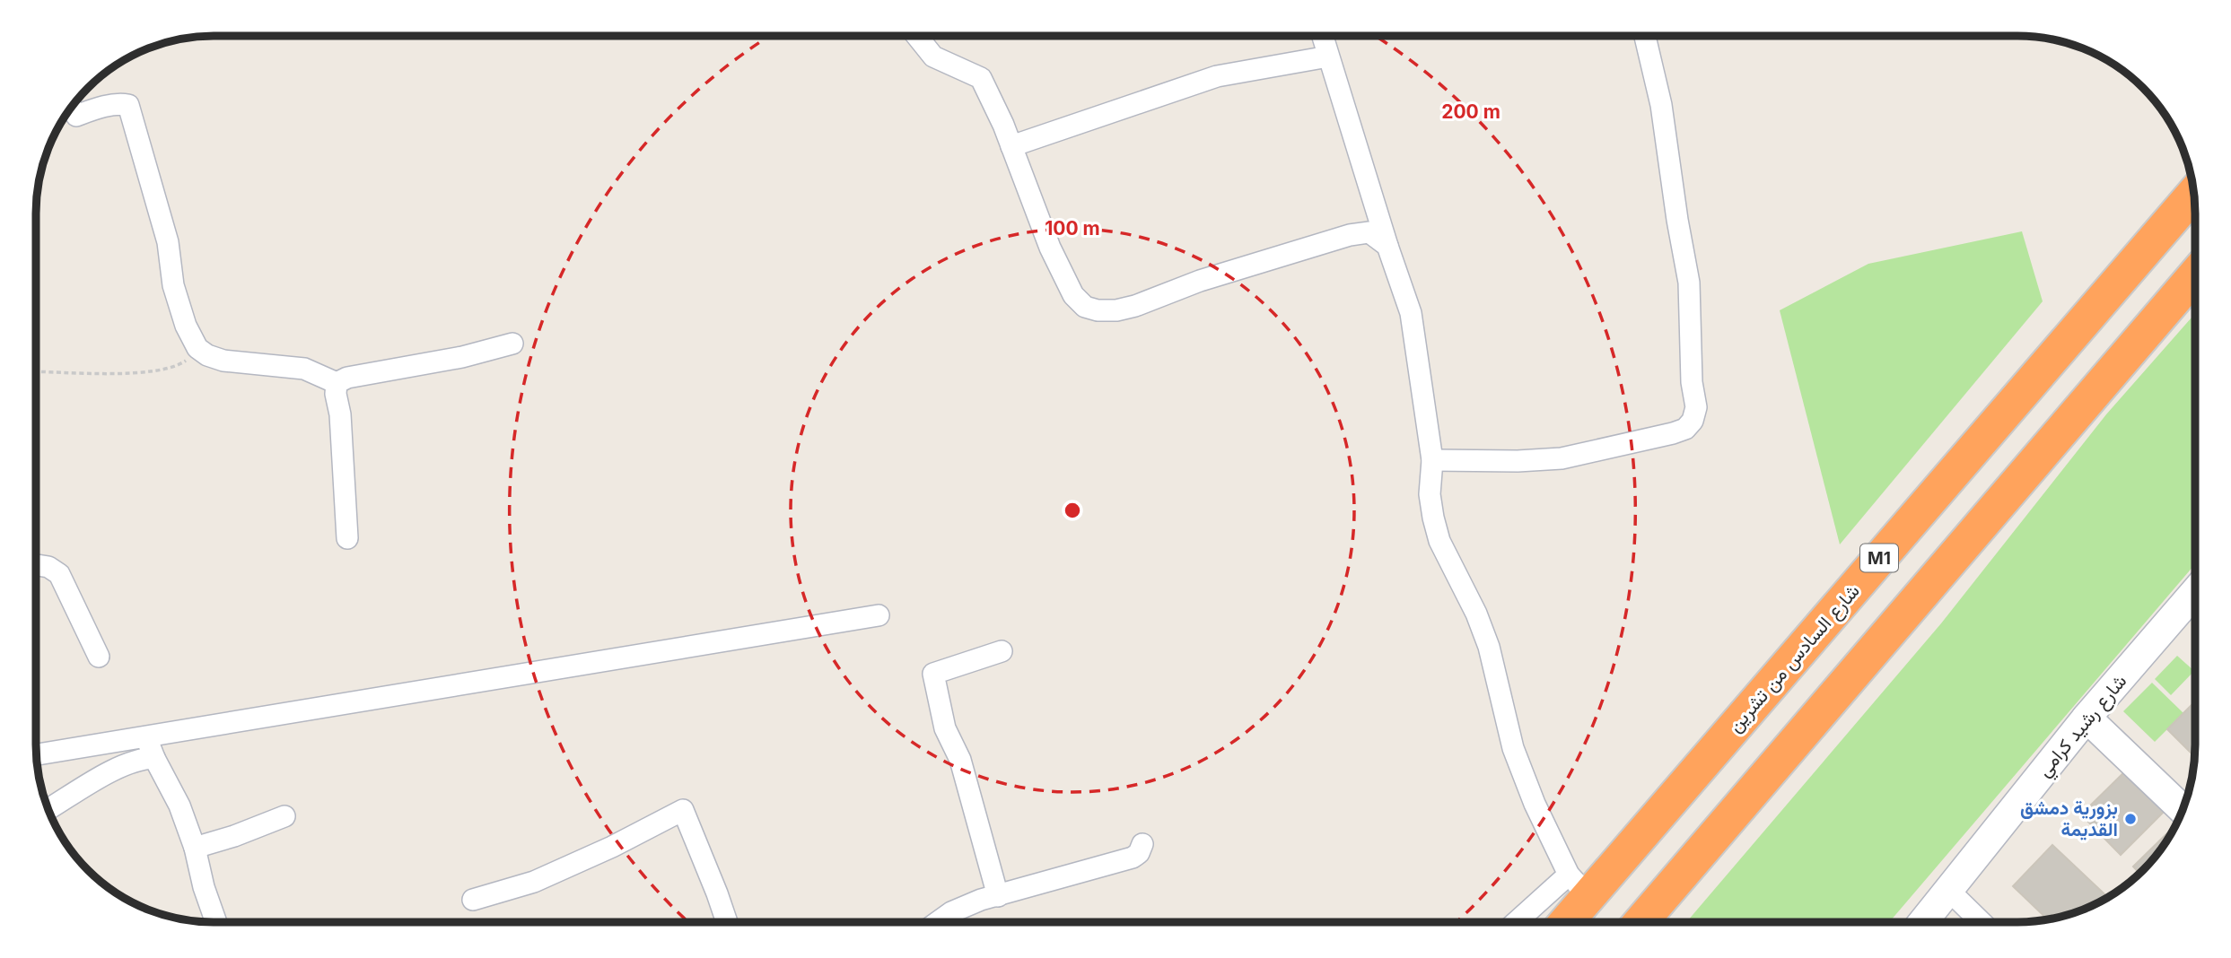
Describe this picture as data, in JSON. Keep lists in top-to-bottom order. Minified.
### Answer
{"streets":{"highway":["M1","شارع السادس من تشرين"],"main road":["شارع رشيد كرامي"]},"places":["بزورية دمشق القديمة"],"rings":["200 m","100 m"]}
